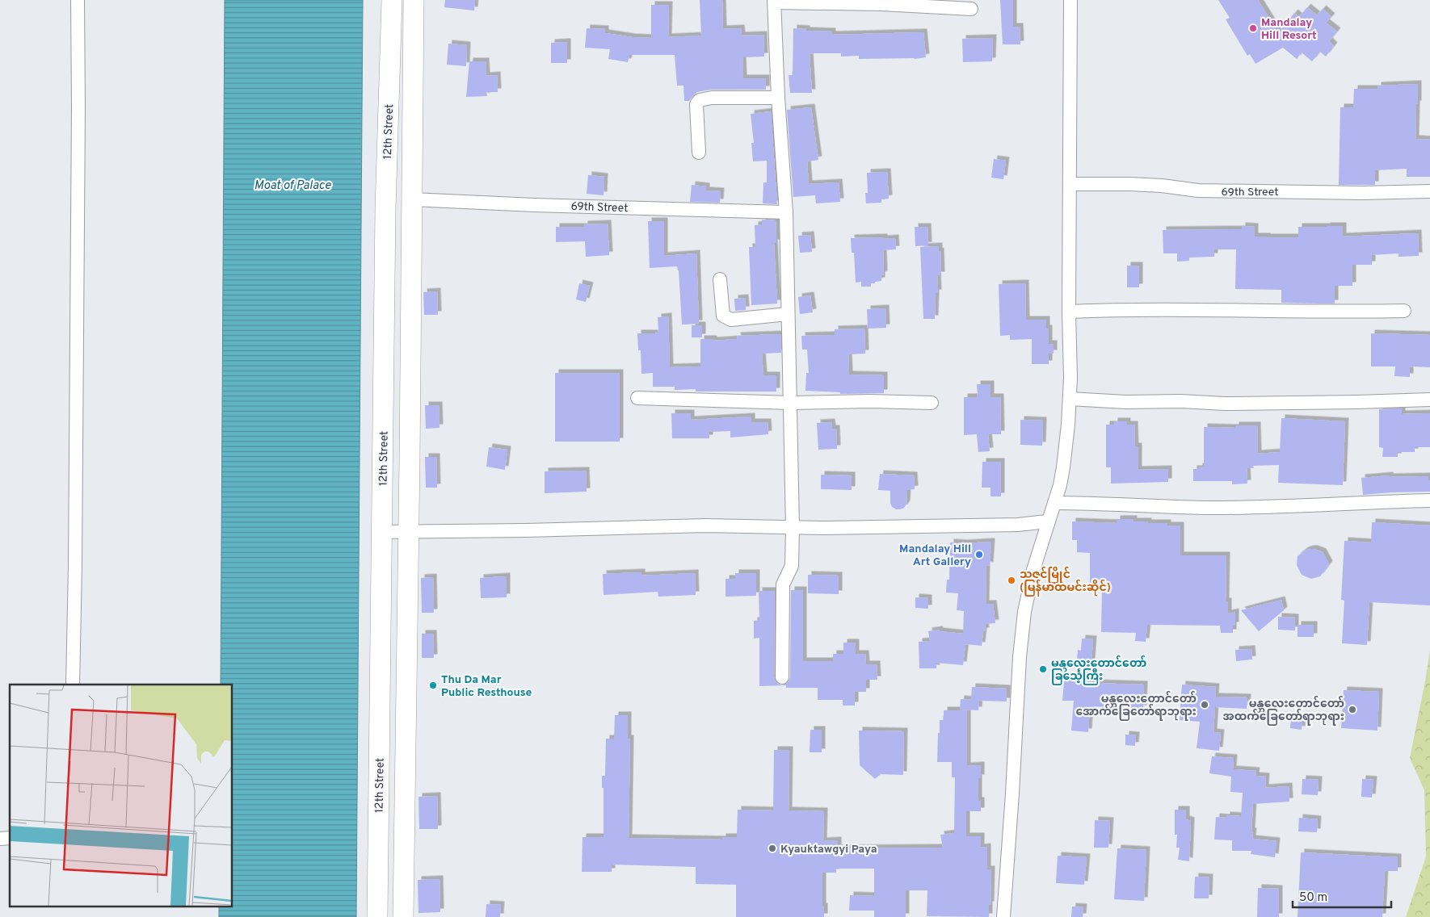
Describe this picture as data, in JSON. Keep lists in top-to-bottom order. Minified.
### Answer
{"streets":{"main road":["12th Street"],"street":["69th Street"]},"water":["Moat of Palace"],"places":["Mandalay Hill Resort","Mandalay Hill Art Gallery","သဇင်မြိုင် (မြန်မာထမင်းဆိုင်)","မန္တလေးတောင်တော် ‌ခြင်္သေ့ကြီး","Thu Da Mar Public Resthouse","မန္တ‌လေးတောင်တော် အောက်ခြေတော်ရာဘုရား‌","မန္တ‌လေးတောင်တော် အထက်ခြေတော်ရာဘုရား‌","Kyauktawgyi Paya"],"scale_bar":"50 m"}
